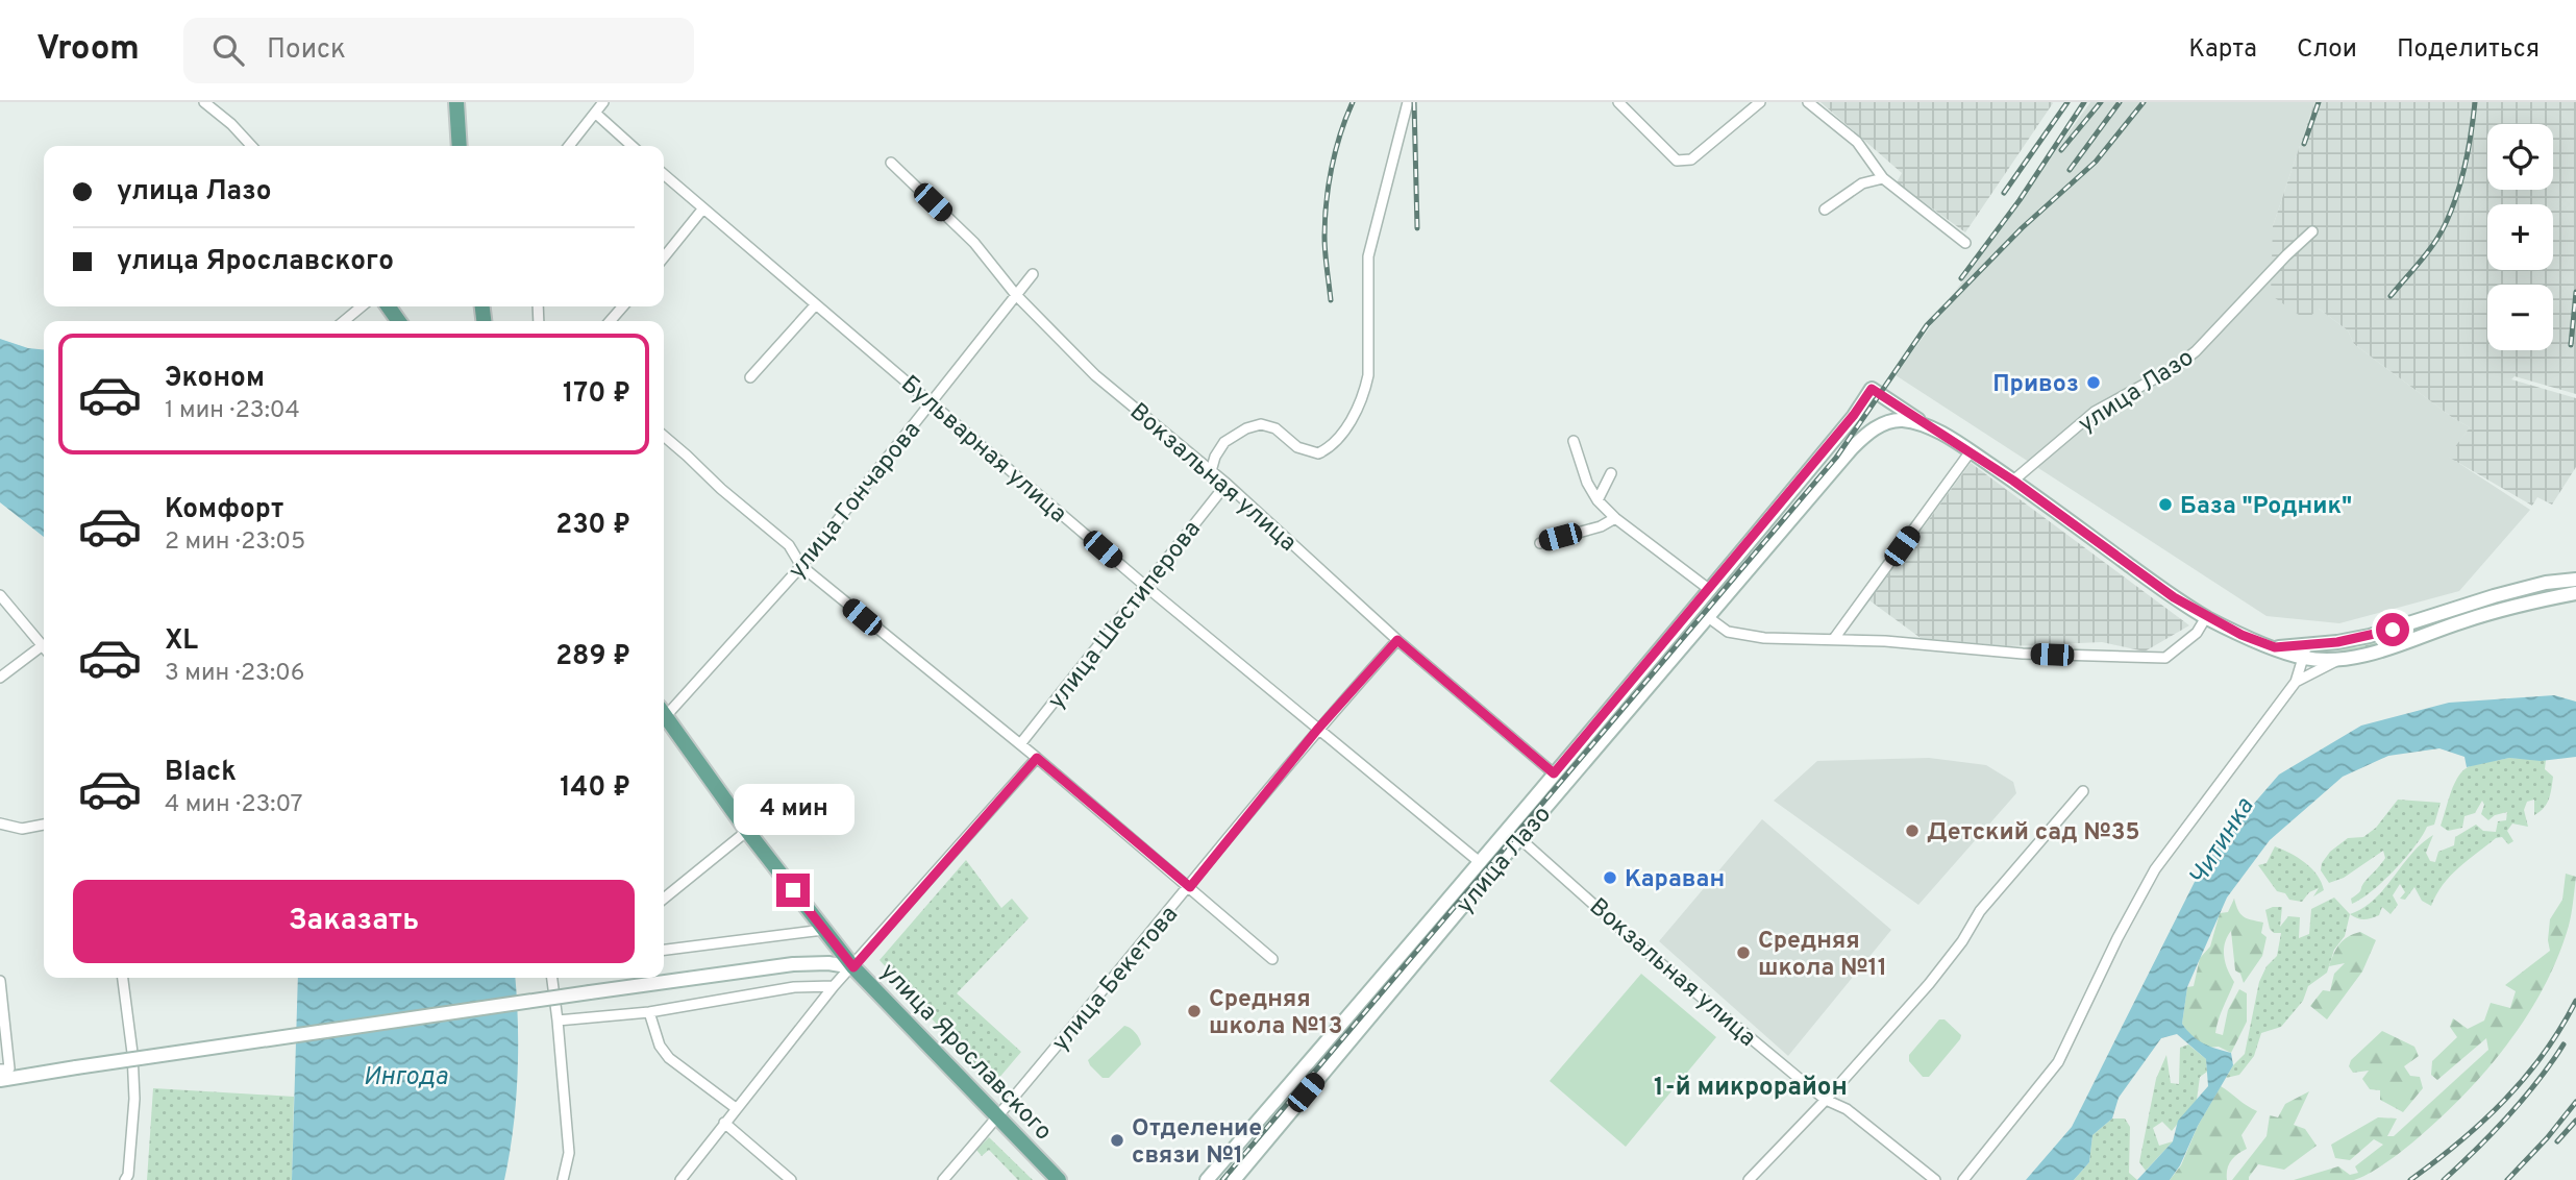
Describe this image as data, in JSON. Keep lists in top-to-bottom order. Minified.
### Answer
{"streets":{"main road":["улица Лазо","улица Ярославского"],"street":["Бульварная улица","Вокзальная улица","улица Гончарова","улица Шестиперова","улица Бекетова"]},"crossings":[["улица Лазо","Бульварная улица"],["улица Лазо","Вокзальная улица"],["Бульварная улица","улица Гончарова"],["Бульварная улица","улица Шестиперова"],["Бульварная улица","улица Бекетова"],["Вокзальная улица","улица Гончарова"],["Вокзальная улица","улица Шестиперова"],["Вокзальная улица","улица Бекетова"],["улица Бекетова","улица Ярославского"]],"districts":["1-й микрорайон"],"water":["Читинка","Ингода"],"places":["Привоз","База \"Родник\"","Детский сад №35","Караван","Средняя школа №11","Средняя школа №13","Отделение связи №1"],"page":{"header":"Vroom","search":"Поиск","nav":["Карта","Слои","Поделиться"],"map_buttons":["+","−"],"banner":["улица Лазо","улица Ярославского"],"list":[{"name":"Эконом","note":"1 мин · 23:04","value":"170 ₽"},{"name":"Комфорт","note":"2 мин · 23:05","value":"230 ₽"},{"name":"XL","note":"3 мин · 23:06","value":"289 ₽"},{"name":"Black","note":"4 мин · 23:07","value":"140 ₽"}],"bubble":"4 мин","buttons":"Заказать"}}
